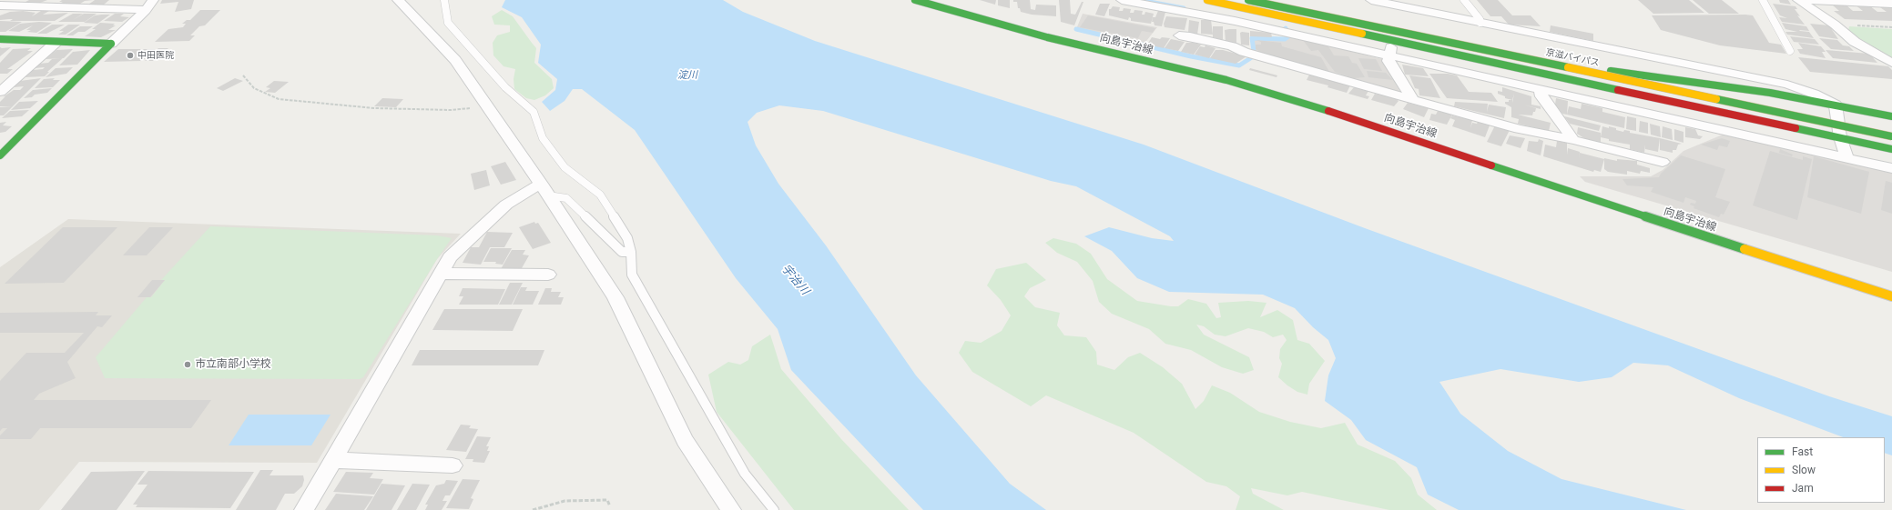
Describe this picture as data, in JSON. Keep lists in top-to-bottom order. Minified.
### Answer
{"streets":{"main road":["向島宇治線","京滋バイパス"]},"water":["淀川","宇治川"],"places":["中田医院","市立南部小学校"],"legend":["Fast","Slow","Jam"]}
